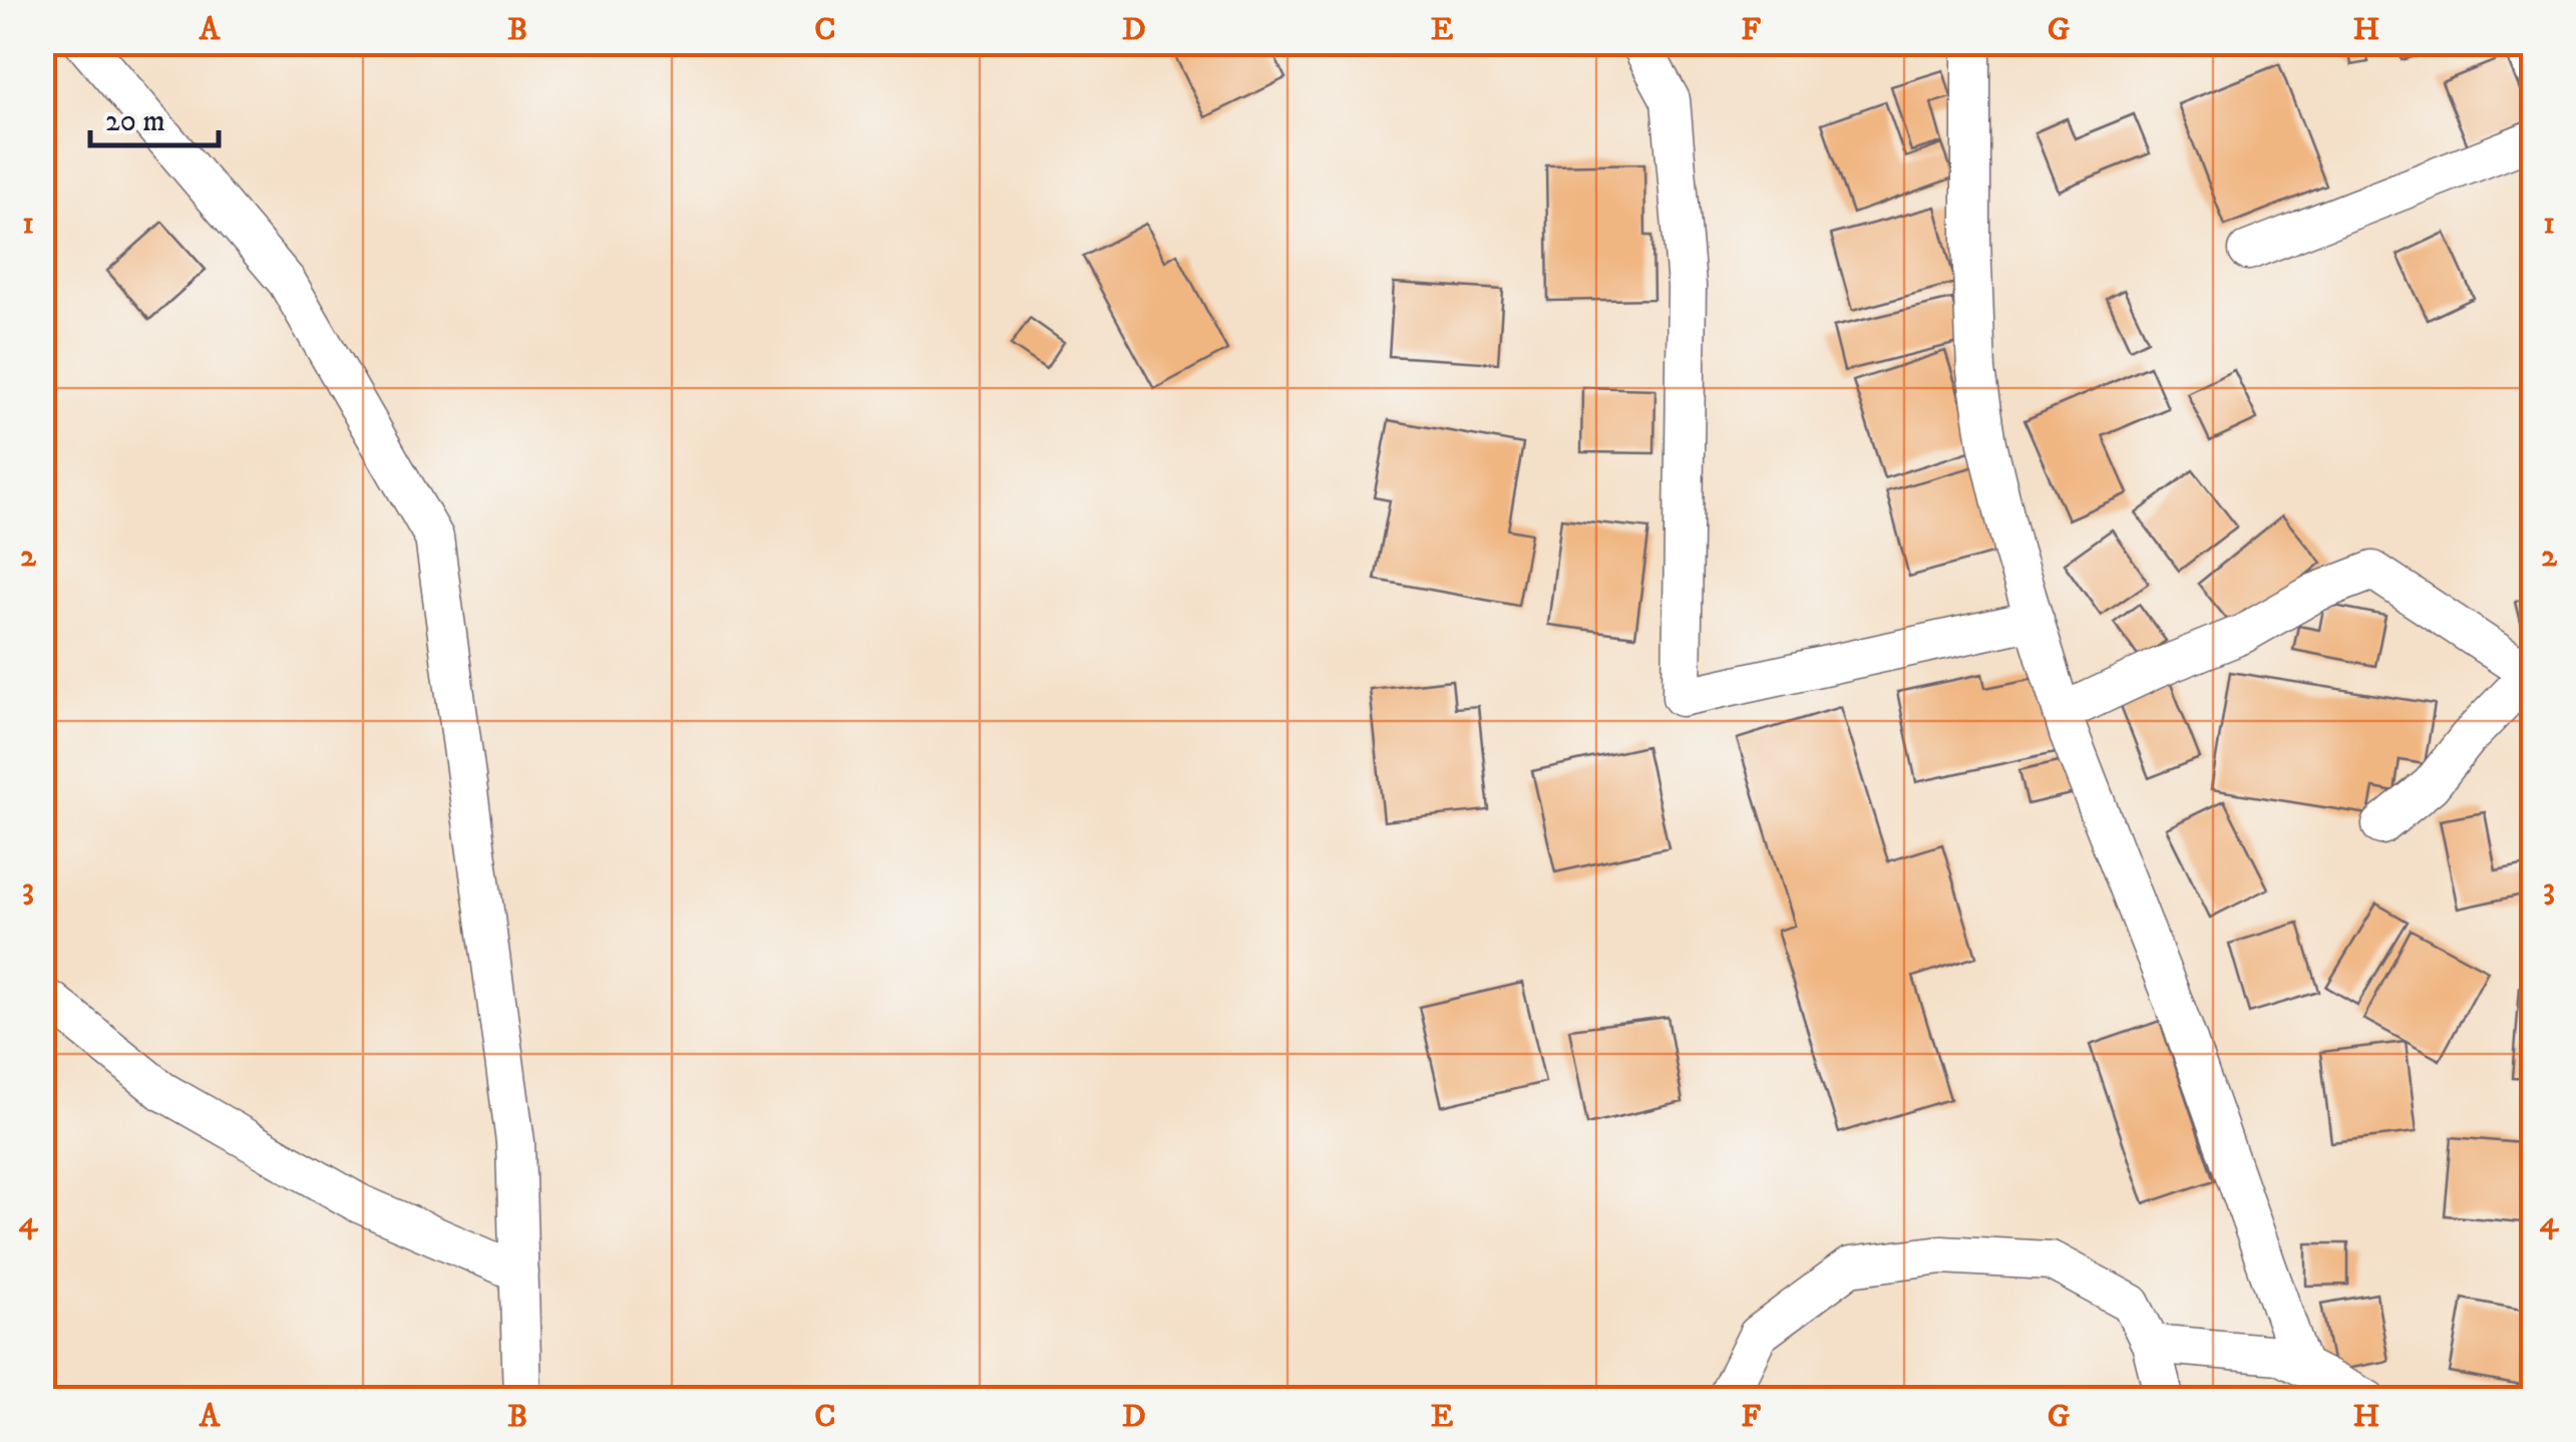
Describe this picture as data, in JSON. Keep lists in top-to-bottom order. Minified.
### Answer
{"scale_bar":"20 m","grid":{"columns":["A","B","C","D","E","F","G","H"],"rows":["1","2","3","4"]}}
